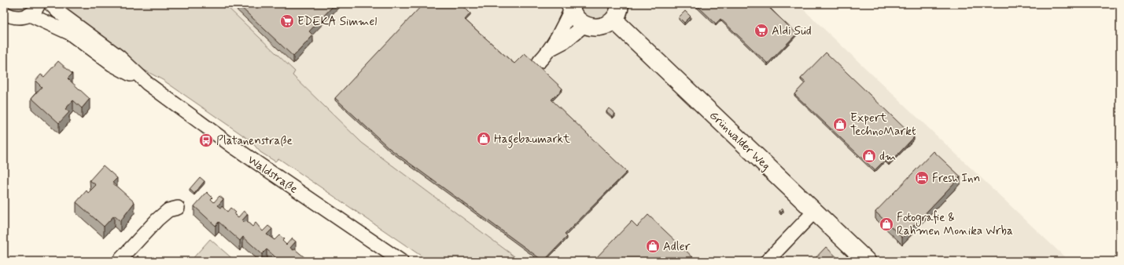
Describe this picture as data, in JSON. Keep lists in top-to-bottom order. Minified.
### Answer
{"streets":{"main road":["Grünwalder Weg"],"street":["Waldstraße"]},"places":{"supermarket":["EDEKA Simmel","Aldi Süd"],"shop":["Expert TechnoMarkt","Hagebaumarkt","dm","Fotografie & Rahmen Monika Wrba","Adler"],"bus stop":["Platanenstraße"],"hotel":["Fresh Inn"]}}
